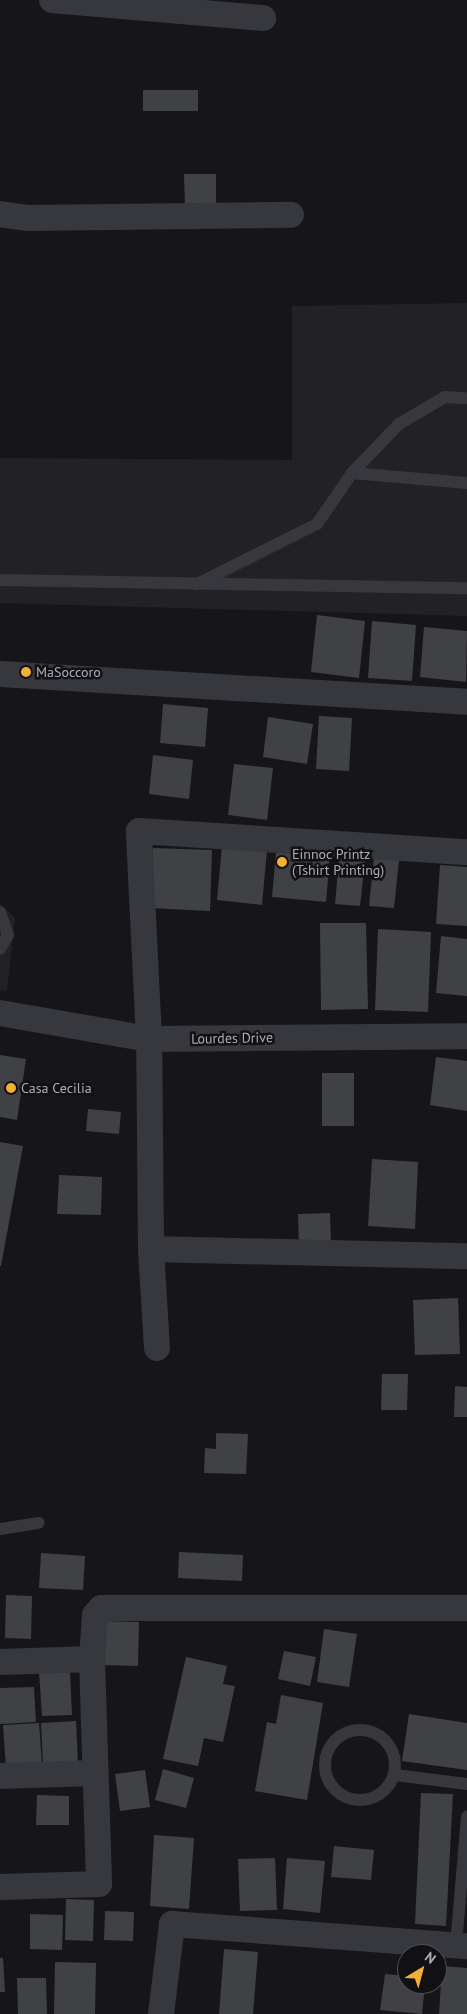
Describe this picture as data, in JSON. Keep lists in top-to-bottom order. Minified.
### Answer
{"streets":{"street":["Lourdes Drive"]},"places":["MaSoccoro","Einnoc Printz (Tshirt Printing)","Casa Cecilia"],"north":"top right"}
